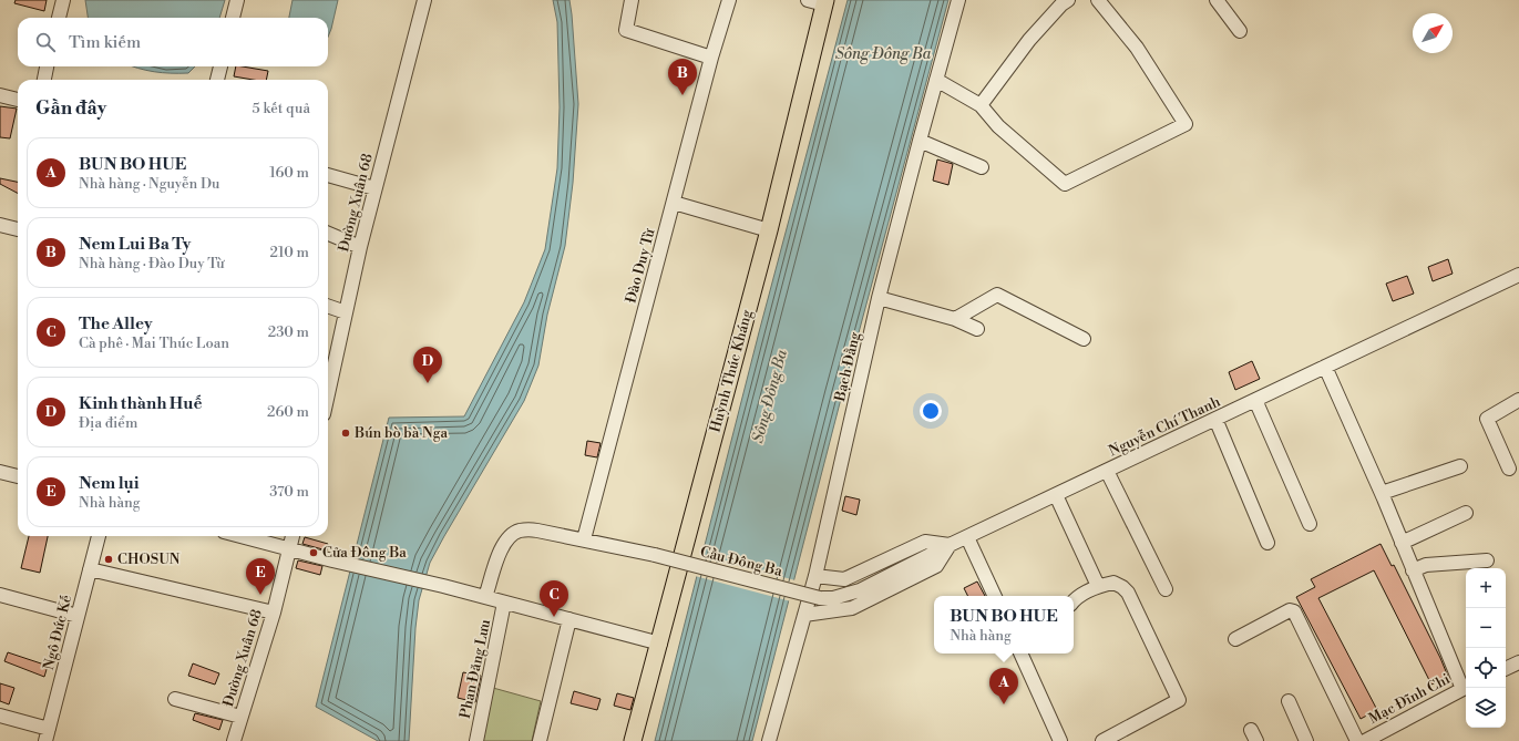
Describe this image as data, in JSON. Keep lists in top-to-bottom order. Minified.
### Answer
{"streets":{"main road":["Huỳnh Thúc Kháng"],"street":["Đường Xuân 68","Đào Duy Từ","Bạch Đằng","Nguyễn Chí Thanh","Cầu Đông Ba","Ngô Đức Kế","Phan Đăng Lưu","Mạc Đĩnh Chi"]},"crossings":[["Đào Duy Từ","Cầu Đông Ba"],["Nguyễn Chí Thanh","Cầu Đông Ba"]],"water":["Sông Đông Ba"],"places":["Bún bò bà Nga","Cửa Đông Ba","CHOSUN"],"north":"top right","page":{"search":"Tìm kiếm","pins":["B","D","E","C","A"],"heading":["Gần đây","5 kết quả"],"list":[{"mark":"A","name":"BUN BO HUE","note":"Nhà hàng · Nguyễn Du","value":"160 m"},{"mark":"B","name":"Nem Lui Ba Ty","note":"Nhà hàng · Đào Duy Từ","value":"210 m"},{"mark":"C","name":"The Alley","note":"Cà phê · Mai Thúc Loan","value":"230 m"},{"mark":"D","name":"Kinh thành Huế","note":"Địa điểm","value":"260 m"},{"mark":"E","name":"Nem lụi","note":"Nhà hàng","value":"370 m"}],"map_buttons":["+","−"],"popup":["BUN BO HUE","Nhà hàng"]}}
